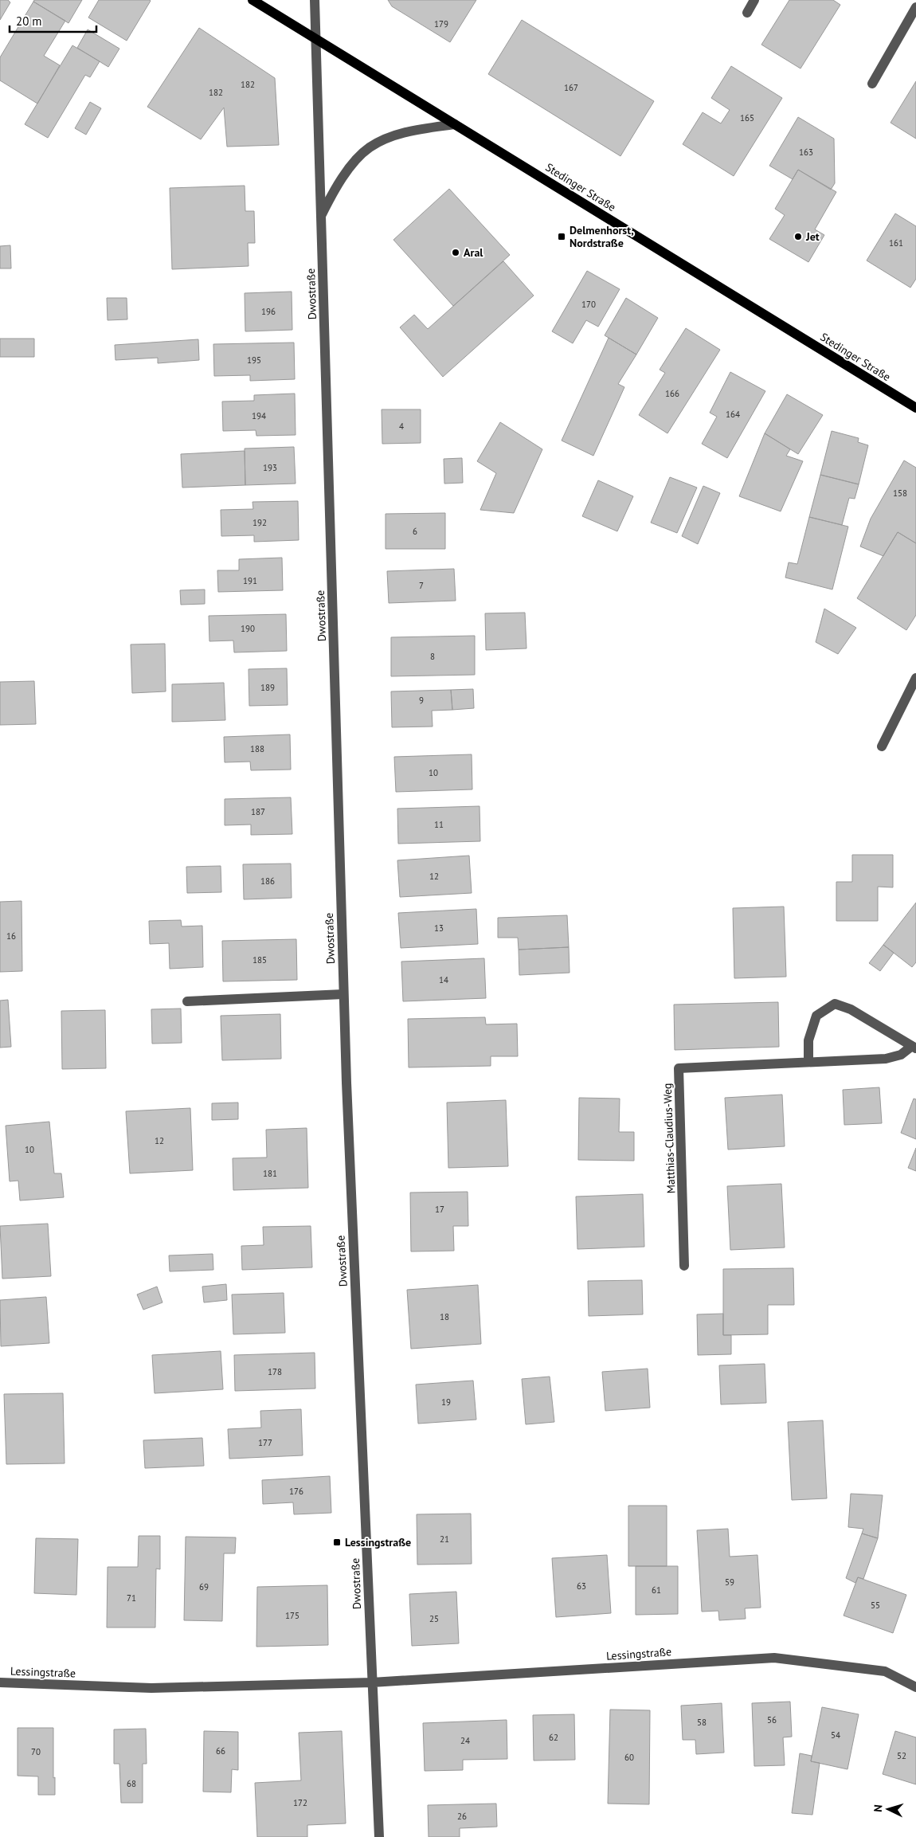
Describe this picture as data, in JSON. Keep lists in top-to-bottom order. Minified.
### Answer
{"streets":{"main road":["Stedinger Straße"],"street":["Dwostraße","Matthias-Claudius-Weg","Lessingstraße"]},"crossings":[["Stedinger Straße","Dwostraße"],["Dwostraße","Lessingstraße"]],"places":{"transit":["Delmenhorst, Nordstraße","Lessingstraße"],"other":["Jet","Aral"]},"house_numbers":["179","182","167","182","165","163","161","170","196","195","166","164","194","4","193","158","192","6","191","7","190","8","189","9","188","10","187","11","12","186","13","16","185","14","12","10","181","17","18","178","19","177","176","21","59","63","69","61","71","55","175","25","56","58","54","62","24","66","70","52","60","68","172","26"],"scale_bar":"20 m","north":"left"}
